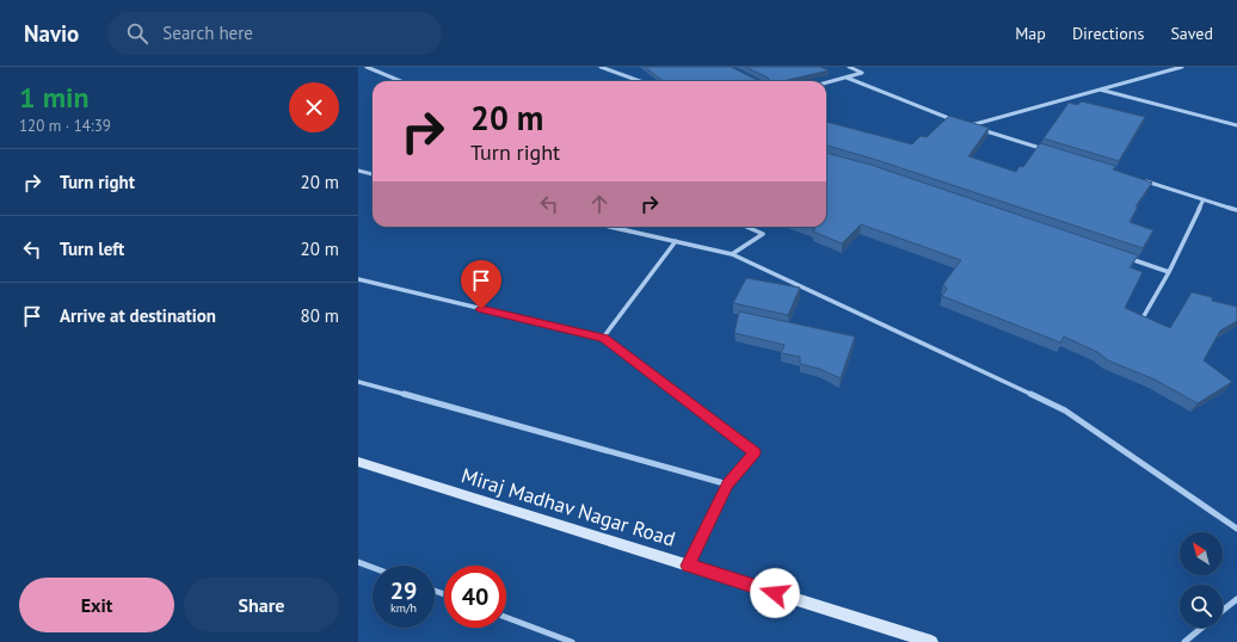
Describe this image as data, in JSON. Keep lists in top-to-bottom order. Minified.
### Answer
{"streets":{"street":["Miraj Madhav Nagar Road"]},"north":"top left","page":{"header":"Navio","search":"Search here","nav":["Map","Directions","Saved"],"heading":["1 min","120 m · 14:39"],"turn":["20 m","Turn right"],"list":[{"name":"Turn right","value":"20 m"},{"name":"Turn left","value":"20 m"},{"name":"Arrive at destination","value":"80 m"}],"speed":"29 km/h","limit":"40","buttons":["Exit","Share"]}}
